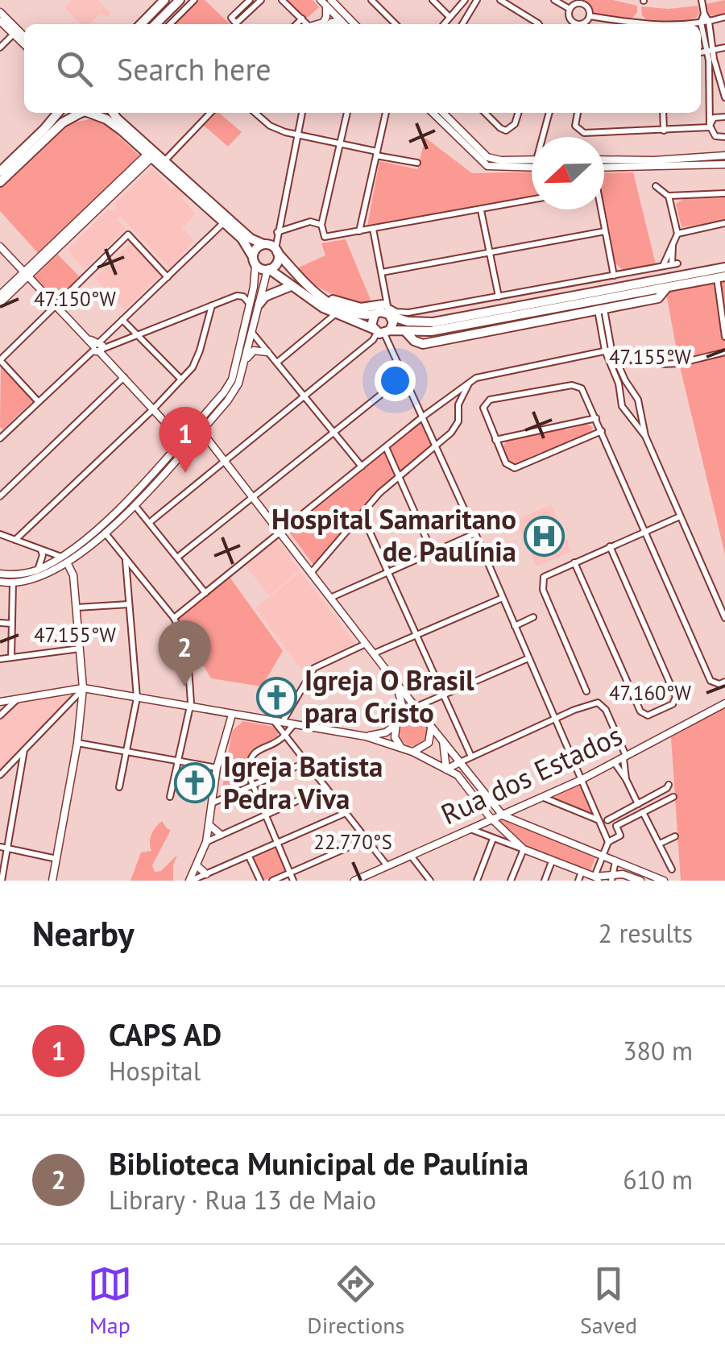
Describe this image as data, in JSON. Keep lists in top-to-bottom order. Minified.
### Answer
{"streets":{"street":["Rua dos Estados"]},"places":{"hospital":["Hospital Samaritano de Paulínia"],"church":["Igreja O Brasil para Cristo","Igreja Batista Pedra Viva"]},"north":"left","page":{"search":"Search here","pins":["1","2"],"heading":["Nearby","2 results"],"list":[{"mark":"1","name":"CAPS AD","note":"Hospital","value":"380 m"},{"mark":"2","name":"Biblioteca Municipal de Paulínia","note":"Library · Rua 13 de Maio","value":"610 m"}],"nav":["Map","Directions","Saved"]},"coordinates":["47.150°W","47.155°W","47.160°W","22.770°S"]}
